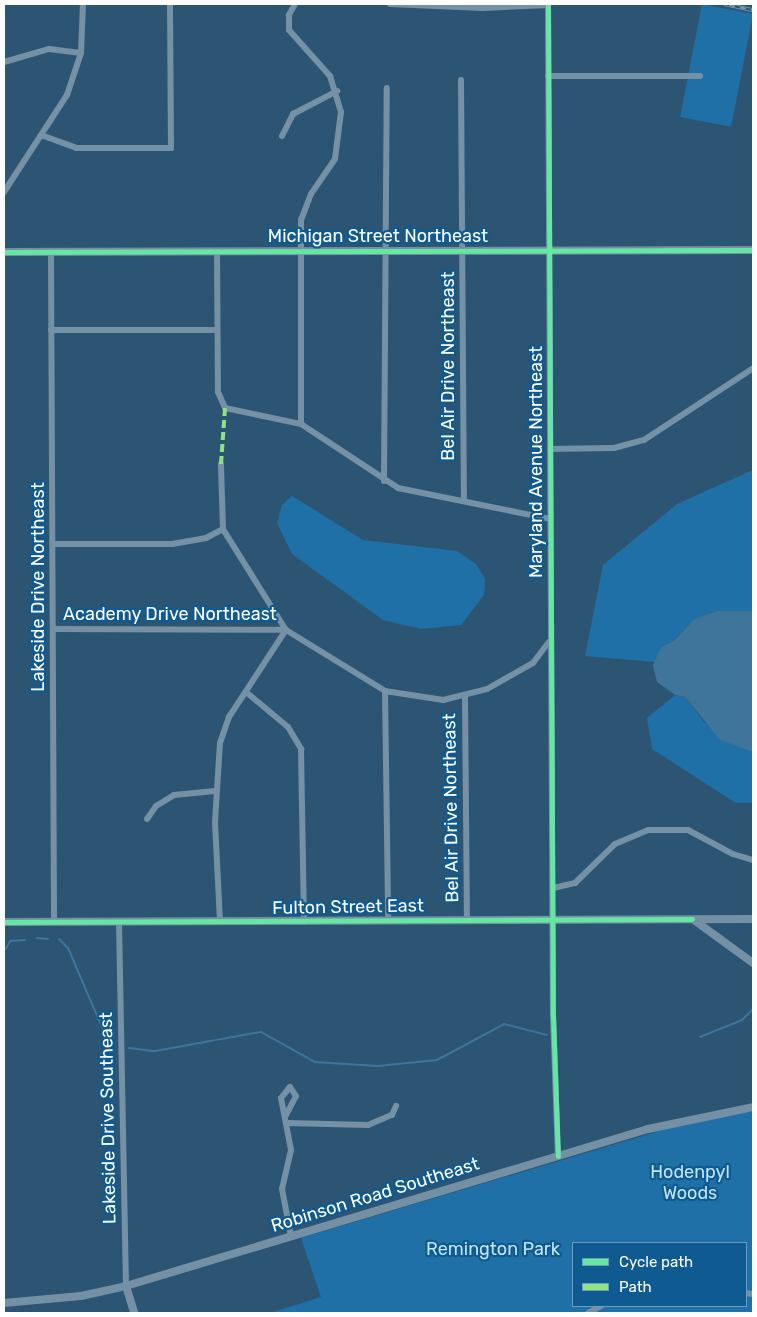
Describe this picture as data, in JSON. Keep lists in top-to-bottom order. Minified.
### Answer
{"streets":{"main road":["Michigan Street Northeast","Fulton Street East","Lakeside Drive Southeast","Robinson Road Southeast"],"street":["Bel Air Drive Northeast","Maryland Avenue Northeast","Lakeside Drive Northeast","Academy Drive Northeast"]},"crossings":[["Michigan Street Northeast","Bel Air Drive Northeast"],["Michigan Street Northeast","Maryland Avenue Northeast"],["Michigan Street Northeast","Lakeside Drive Northeast"],["Bel Air Drive Northeast","Academy Drive Northeast"],["Bel Air Drive Northeast","Fulton Street East"],["Maryland Avenue Northeast","Academy Drive Northeast"],["Maryland Avenue Northeast","Fulton Street East"],["Maryland Avenue Northeast","Robinson Road Southeast"],["Lakeside Drive Northeast","Academy Drive Northeast"],["Lakeside Drive Northeast","Fulton Street East"],["Fulton Street East","Lakeside Drive Southeast"],["Lakeside Drive Southeast","Robinson Road Southeast"]],"parks":["Hodenpyl Woods","Remington Park"],"legend":["Cycle path","Path"]}
